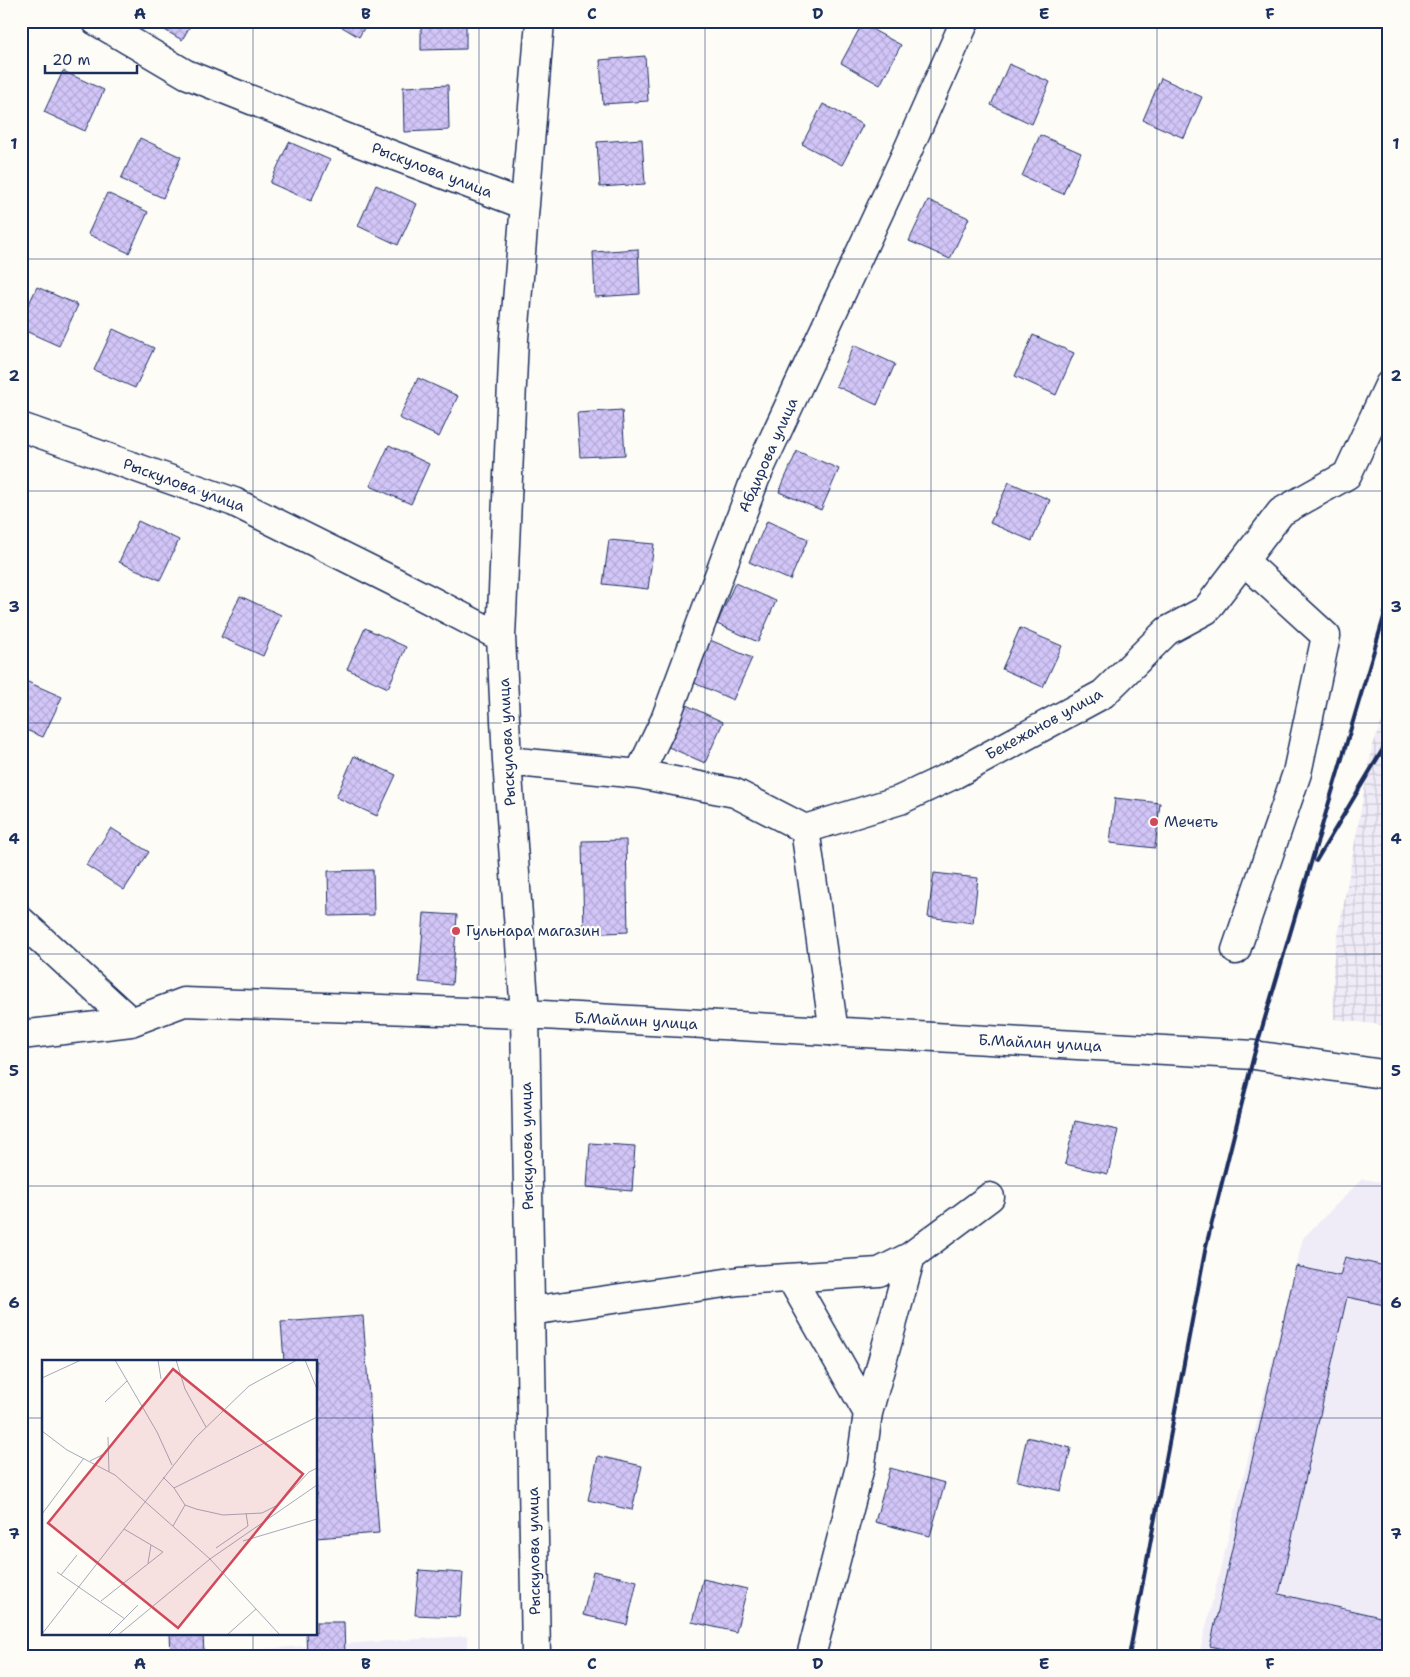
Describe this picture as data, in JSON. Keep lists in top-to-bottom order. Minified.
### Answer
{"streets":{"street":["Рыскулова улица","Абдирова улица","Бекежанов улица","Б.Майлин улица"]},"crossings":[["Рыскулова улица","Б.Майлин улица"]],"places":["Мечеть","Гульнара магазин"],"scale_bar":"20 m","grid":{"columns":["A","B","C","D","E","F"],"rows":["1","2","3","4","5","6","7"]}}
